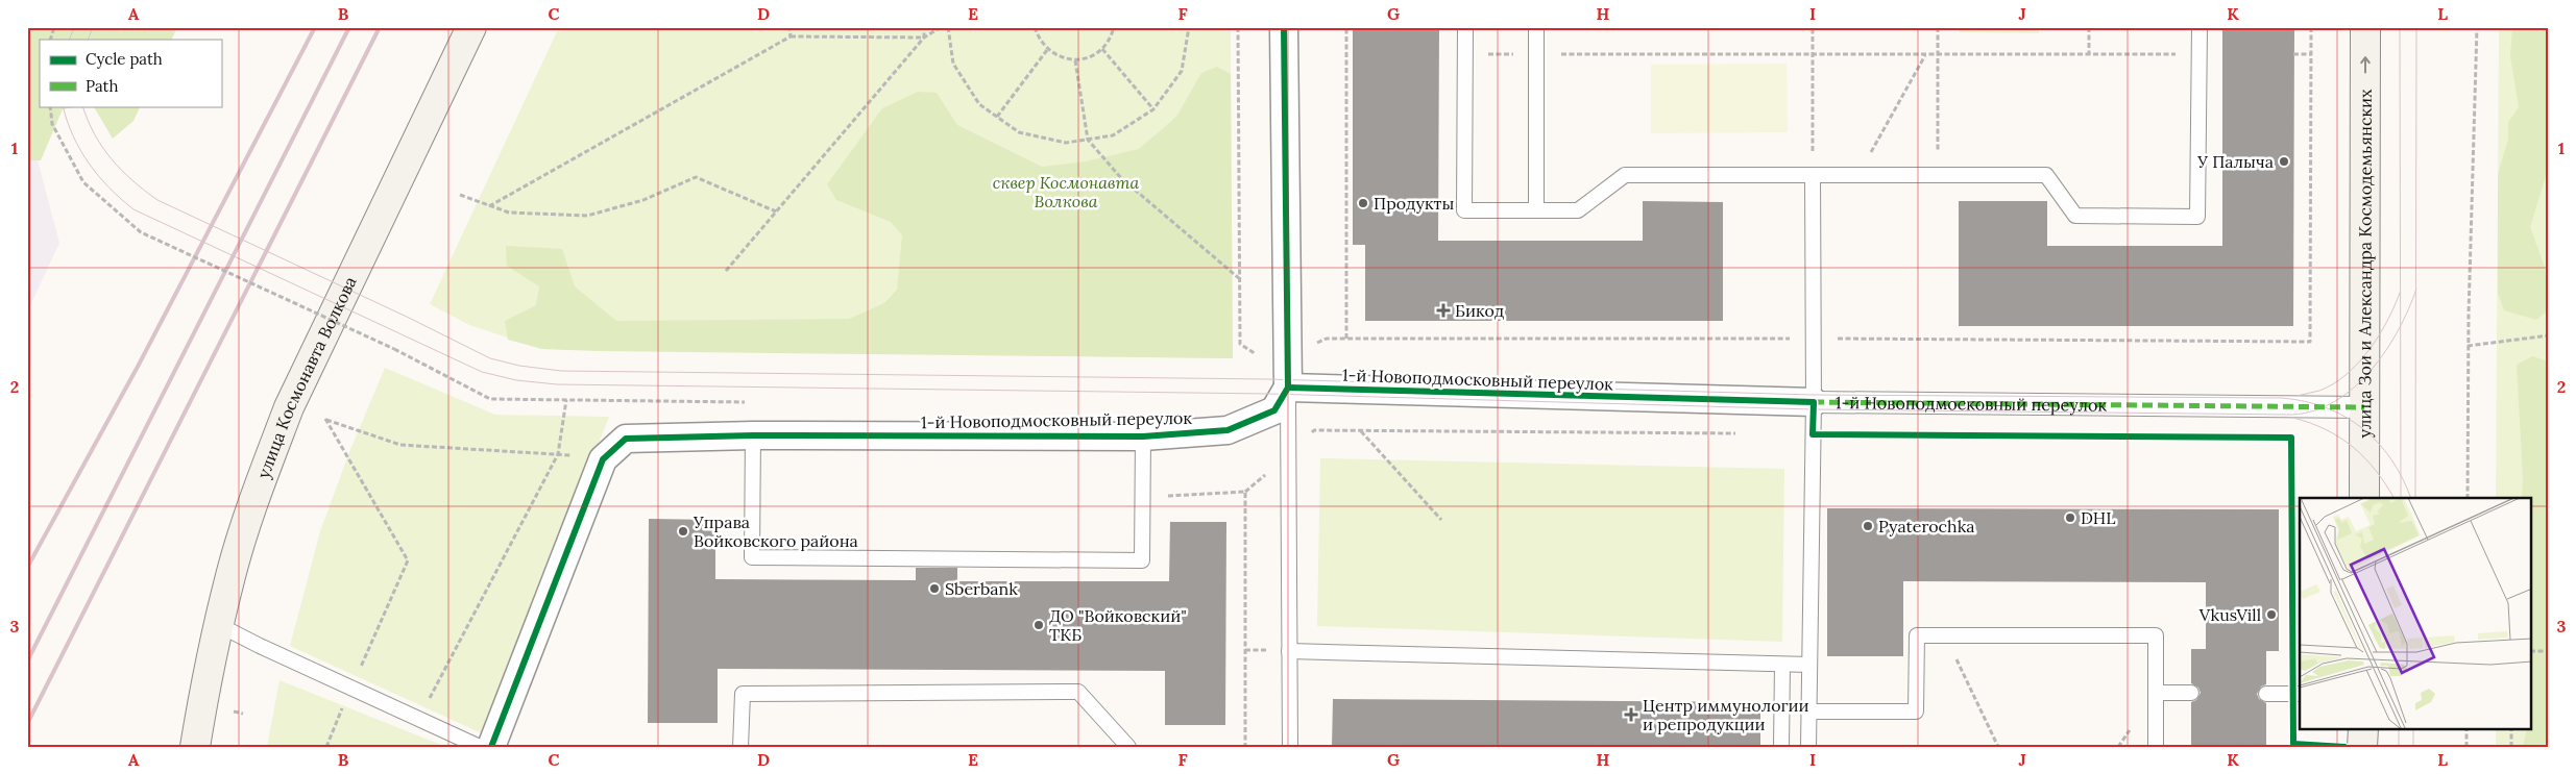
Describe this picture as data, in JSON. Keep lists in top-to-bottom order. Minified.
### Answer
{"streets":{"main road":["улица Зои и Александра Космодемьянских","улица Космонавта Волкова"],"street":["1-й Новоподмосковный переулок"]},"crossings":[["улица Зои и Александра Космодемьянских","1-й Новоподмосковный переулок"]],"one_way":["улица Зои и Александра Космодемьянских"],"parks":["сквер Космонавта Волкова"],"places":{"other":["У Палыча","Продукты","DHL","Pyaterochka","Управа Войковского района","Sberbank","VkusVill","ДО \"Войковский\" ТКБ"],"health":["Бикод","Центр иммунологии и репродукции"]},"legend":["Cycle path","Path"],"grid":{"columns":["A","B","C","D","E","F","G","H","I","J","K","L"],"rows":["1","2","3"]}}
